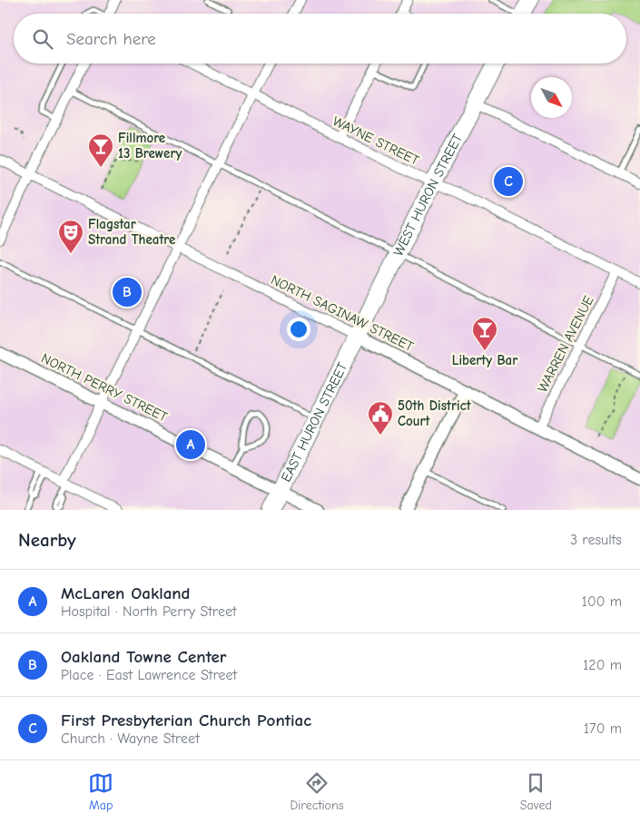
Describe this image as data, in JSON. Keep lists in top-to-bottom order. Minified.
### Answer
{"streets":{"highway":["WEST HURON STREET","EAST HURON STREET"],"street":["WAYNE STREET","NORTH SAGINAW STREET","WARREN AVENUE","NORTH PERRY STREET"]},"crossings":[["WAYNE STREET","WEST HURON STREET"],["WAYNE STREET","WARREN AVENUE"],["WEST HURON STREET","NORTH SAGINAW STREET"],["WEST HURON STREET","EAST HURON STREET"],["NORTH SAGINAW STREET","WARREN AVENUE"],["NORTH SAGINAW STREET","EAST HURON STREET"],["NORTH PERRY STREET","EAST HURON STREET"]],"places":{"bar":["Fillmore 13 Brewery","Liberty Bar"],"theatre":["Flagstar Strand Theatre"],"public building":["50th District Court"]},"north":"bottom right","page":{"search":"Search here","pins":["C","B","A"],"heading":["Nearby","3 results"],"list":[{"mark":"A","name":"McLaren Oakland","note":"Hospital · North Perry Street","value":"100 m"},{"mark":"B","name":"Oakland Towne Center","note":"Place · East Lawrence Street","value":"120 m"},{"mark":"C","name":"First Presbyterian Church Pontiac","note":"Church · Wayne Street","value":"170 m"}],"nav":["Map","Directions","Saved"]}}
